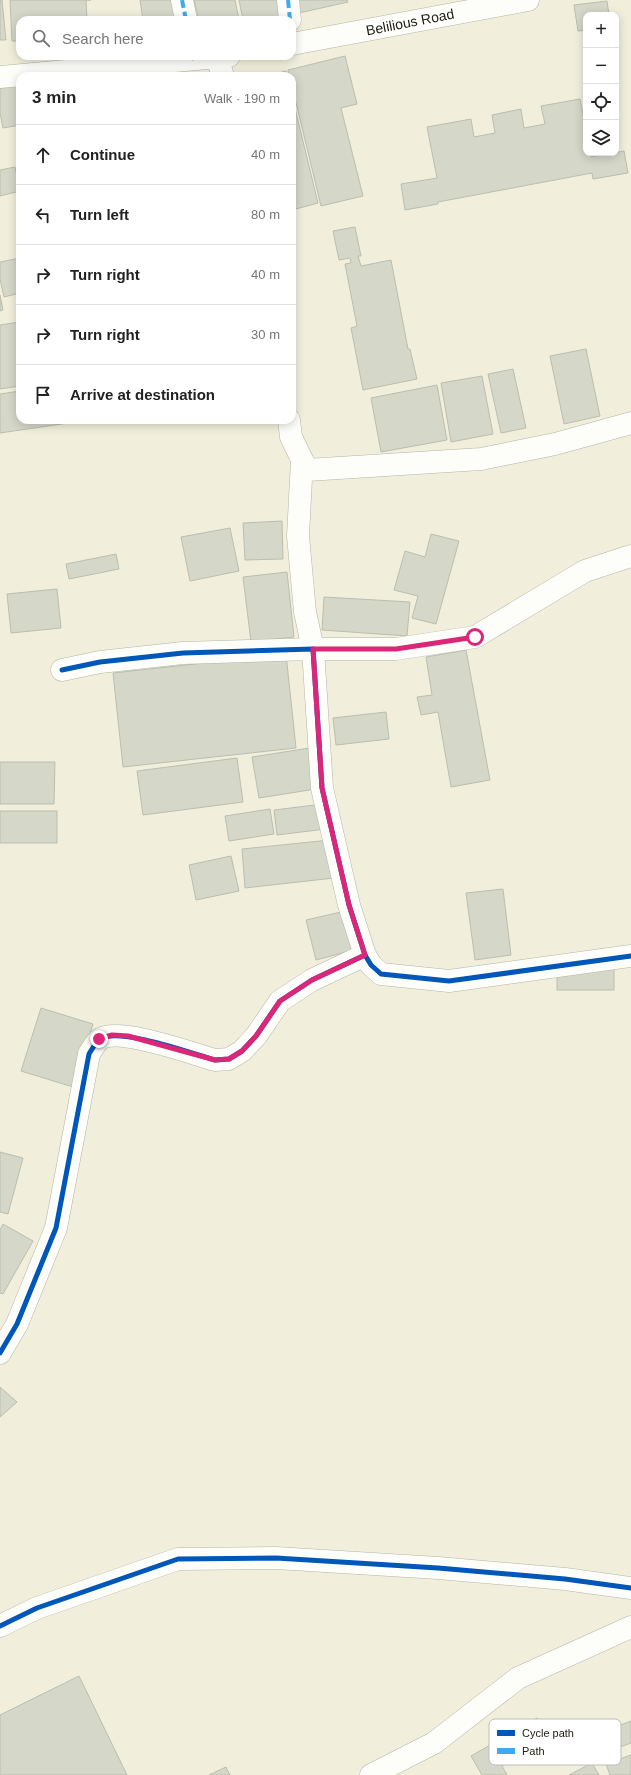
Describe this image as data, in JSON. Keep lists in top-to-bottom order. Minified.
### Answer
{"streets":{"street":["Belilious Road"]},"legend":["Cycle path","Path"],"page":{"map_buttons":["+","−"],"search":"Search here","heading":["3 min","Walk · 190 m"],"list":[["Continue","40 m"],["Turn left","80 m"],["Turn right","40 m"],["Turn right","30 m"],"Arrive at destination"]}}
